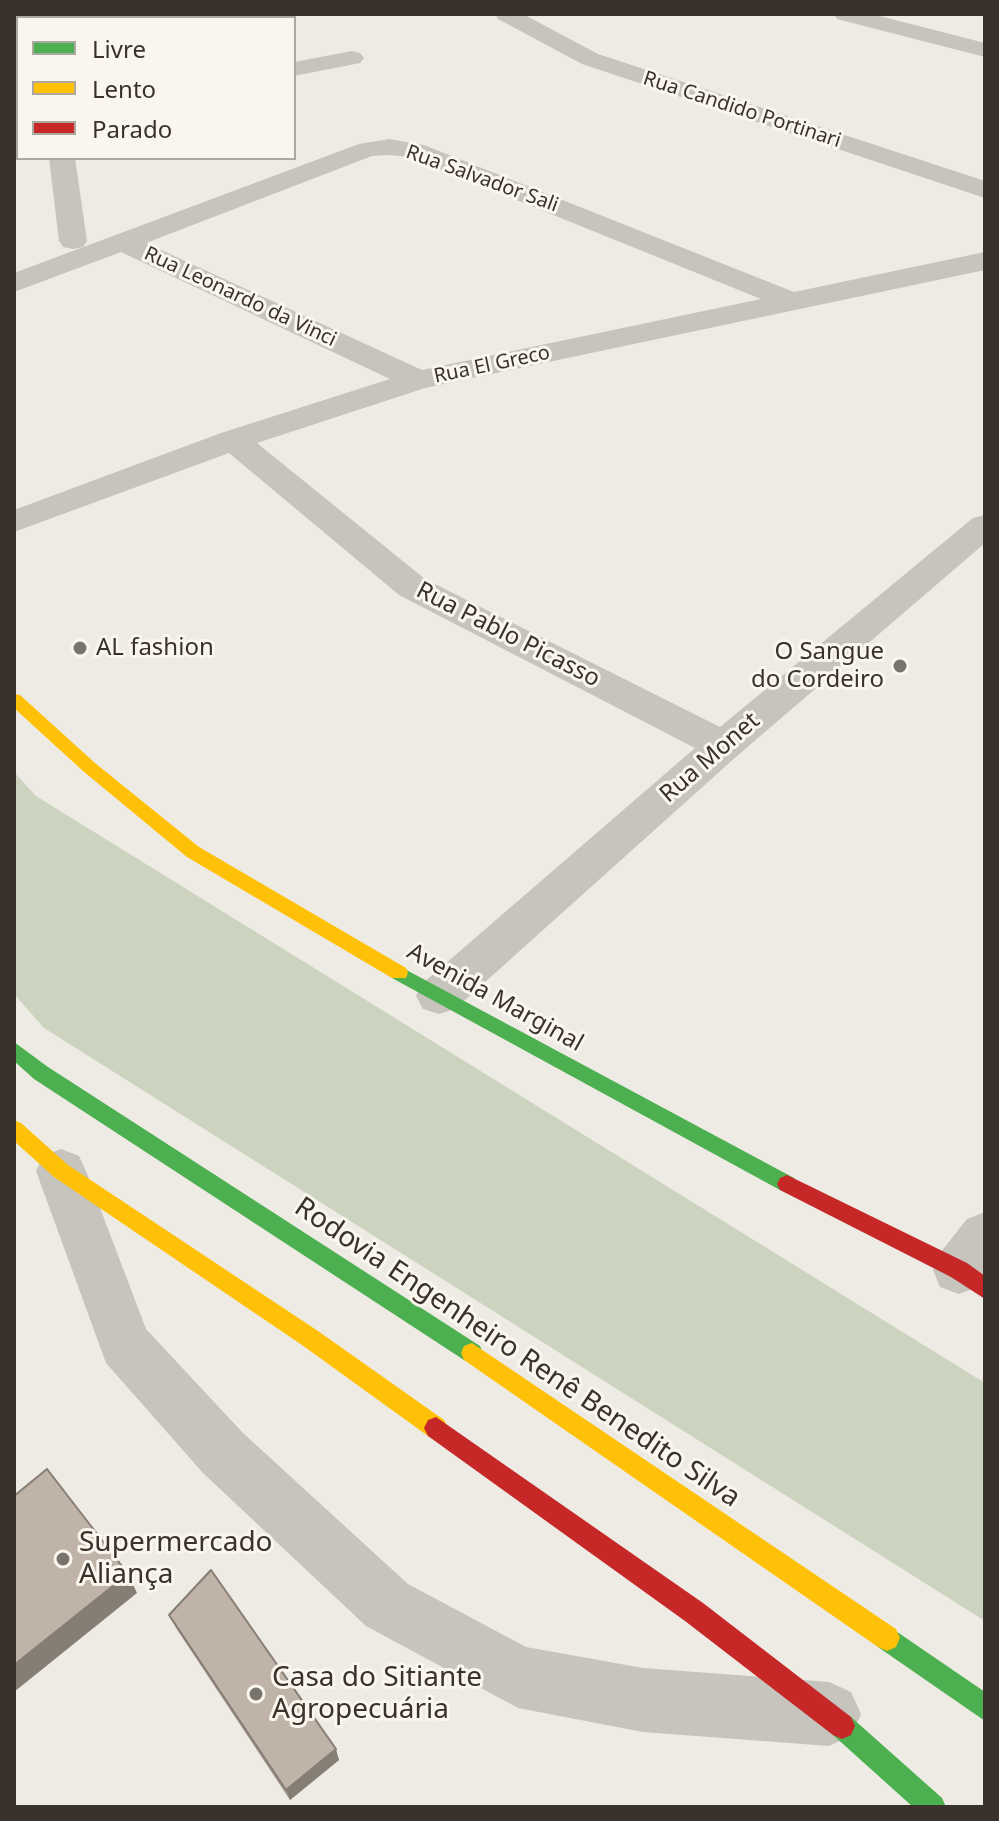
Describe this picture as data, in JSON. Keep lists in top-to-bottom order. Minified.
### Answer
{"streets":{"main road":["Avenida Marginal","Rodovia Engenheiro Renê Benedito Silva"],"street":["Rua Candido Portinari","Rua Salvador Sali","Rua Leonardo da Vinci","Rua El Greco","Rua Pablo Picasso","Rua Monet"]},"crossings":[["Rua Salvador Sali","Rua Leonardo da Vinci"],["Rua Salvador Sali","Rua El Greco"],["Rua Leonardo da Vinci","Rua El Greco"],["Rua El Greco","Rua Pablo Picasso"],["Rua Pablo Picasso","Rua Monet"],["Rua Monet","Avenida Marginal"]],"places":["AL fashion","O Sangue do Cordeiro","Supermercado Aliança","Casa do Sitiante Agropecuária"],"legend":["Livre","Lento","Parado"]}
